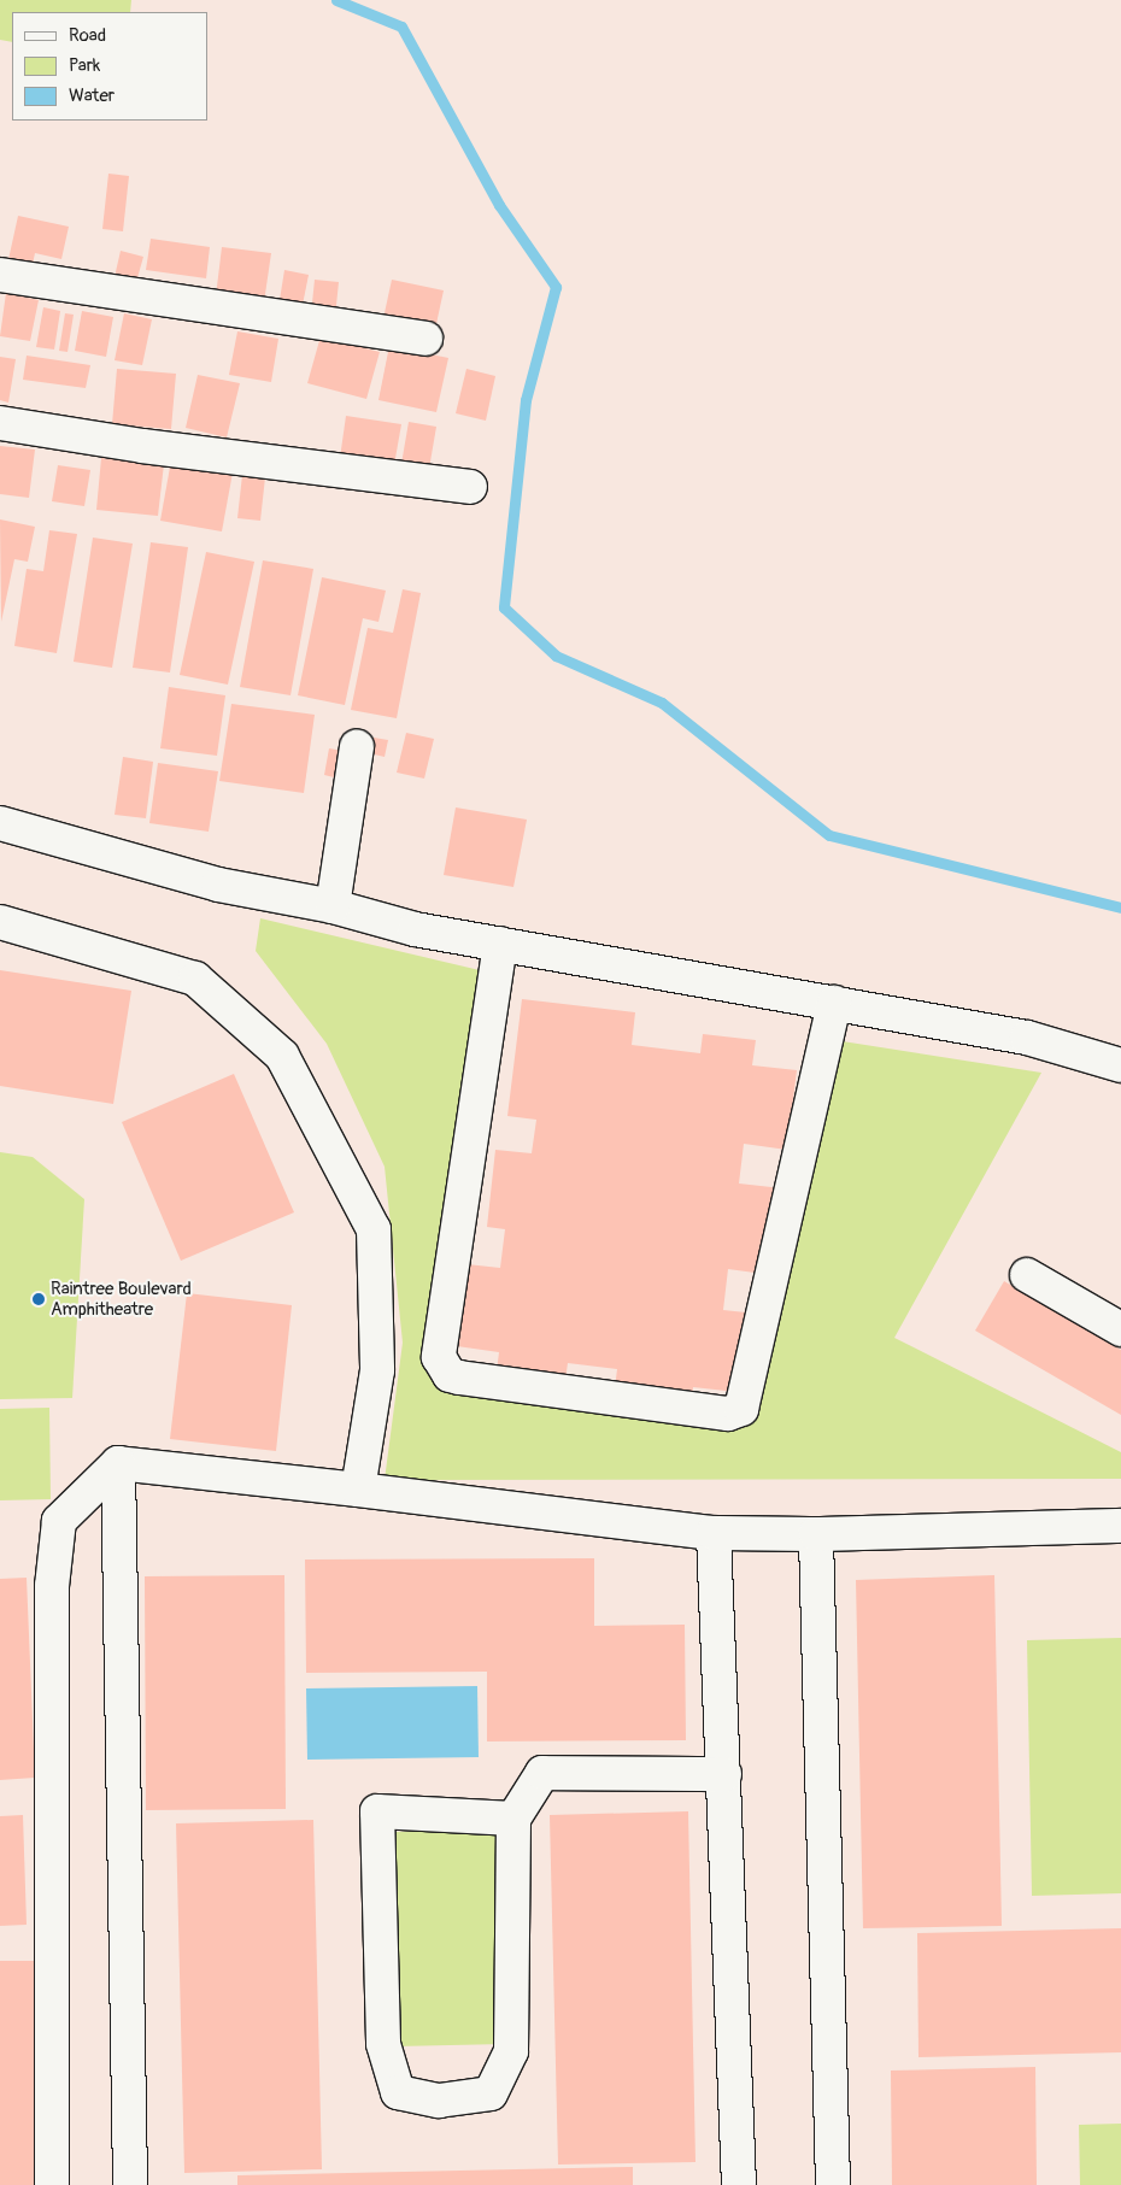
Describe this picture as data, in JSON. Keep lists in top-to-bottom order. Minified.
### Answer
{"places":["Raintree Boulevard Amphitheatre"],"legend":["Road","Park","Water"]}
